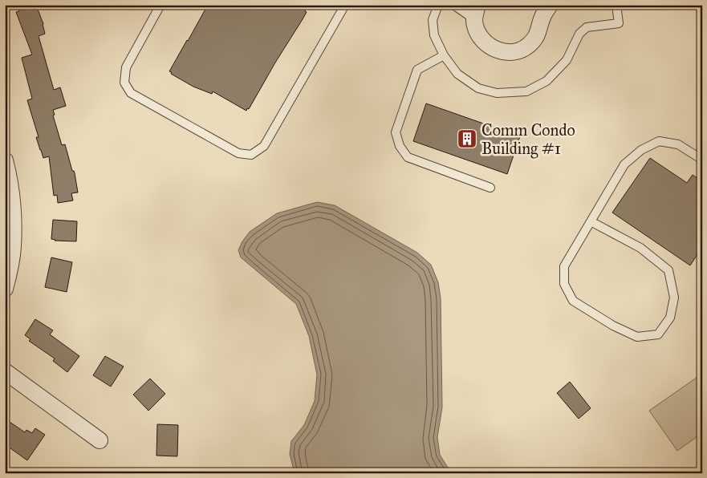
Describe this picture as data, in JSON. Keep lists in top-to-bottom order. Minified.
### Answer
{"places":{"building":["Comm Condo Building #1"]}}
